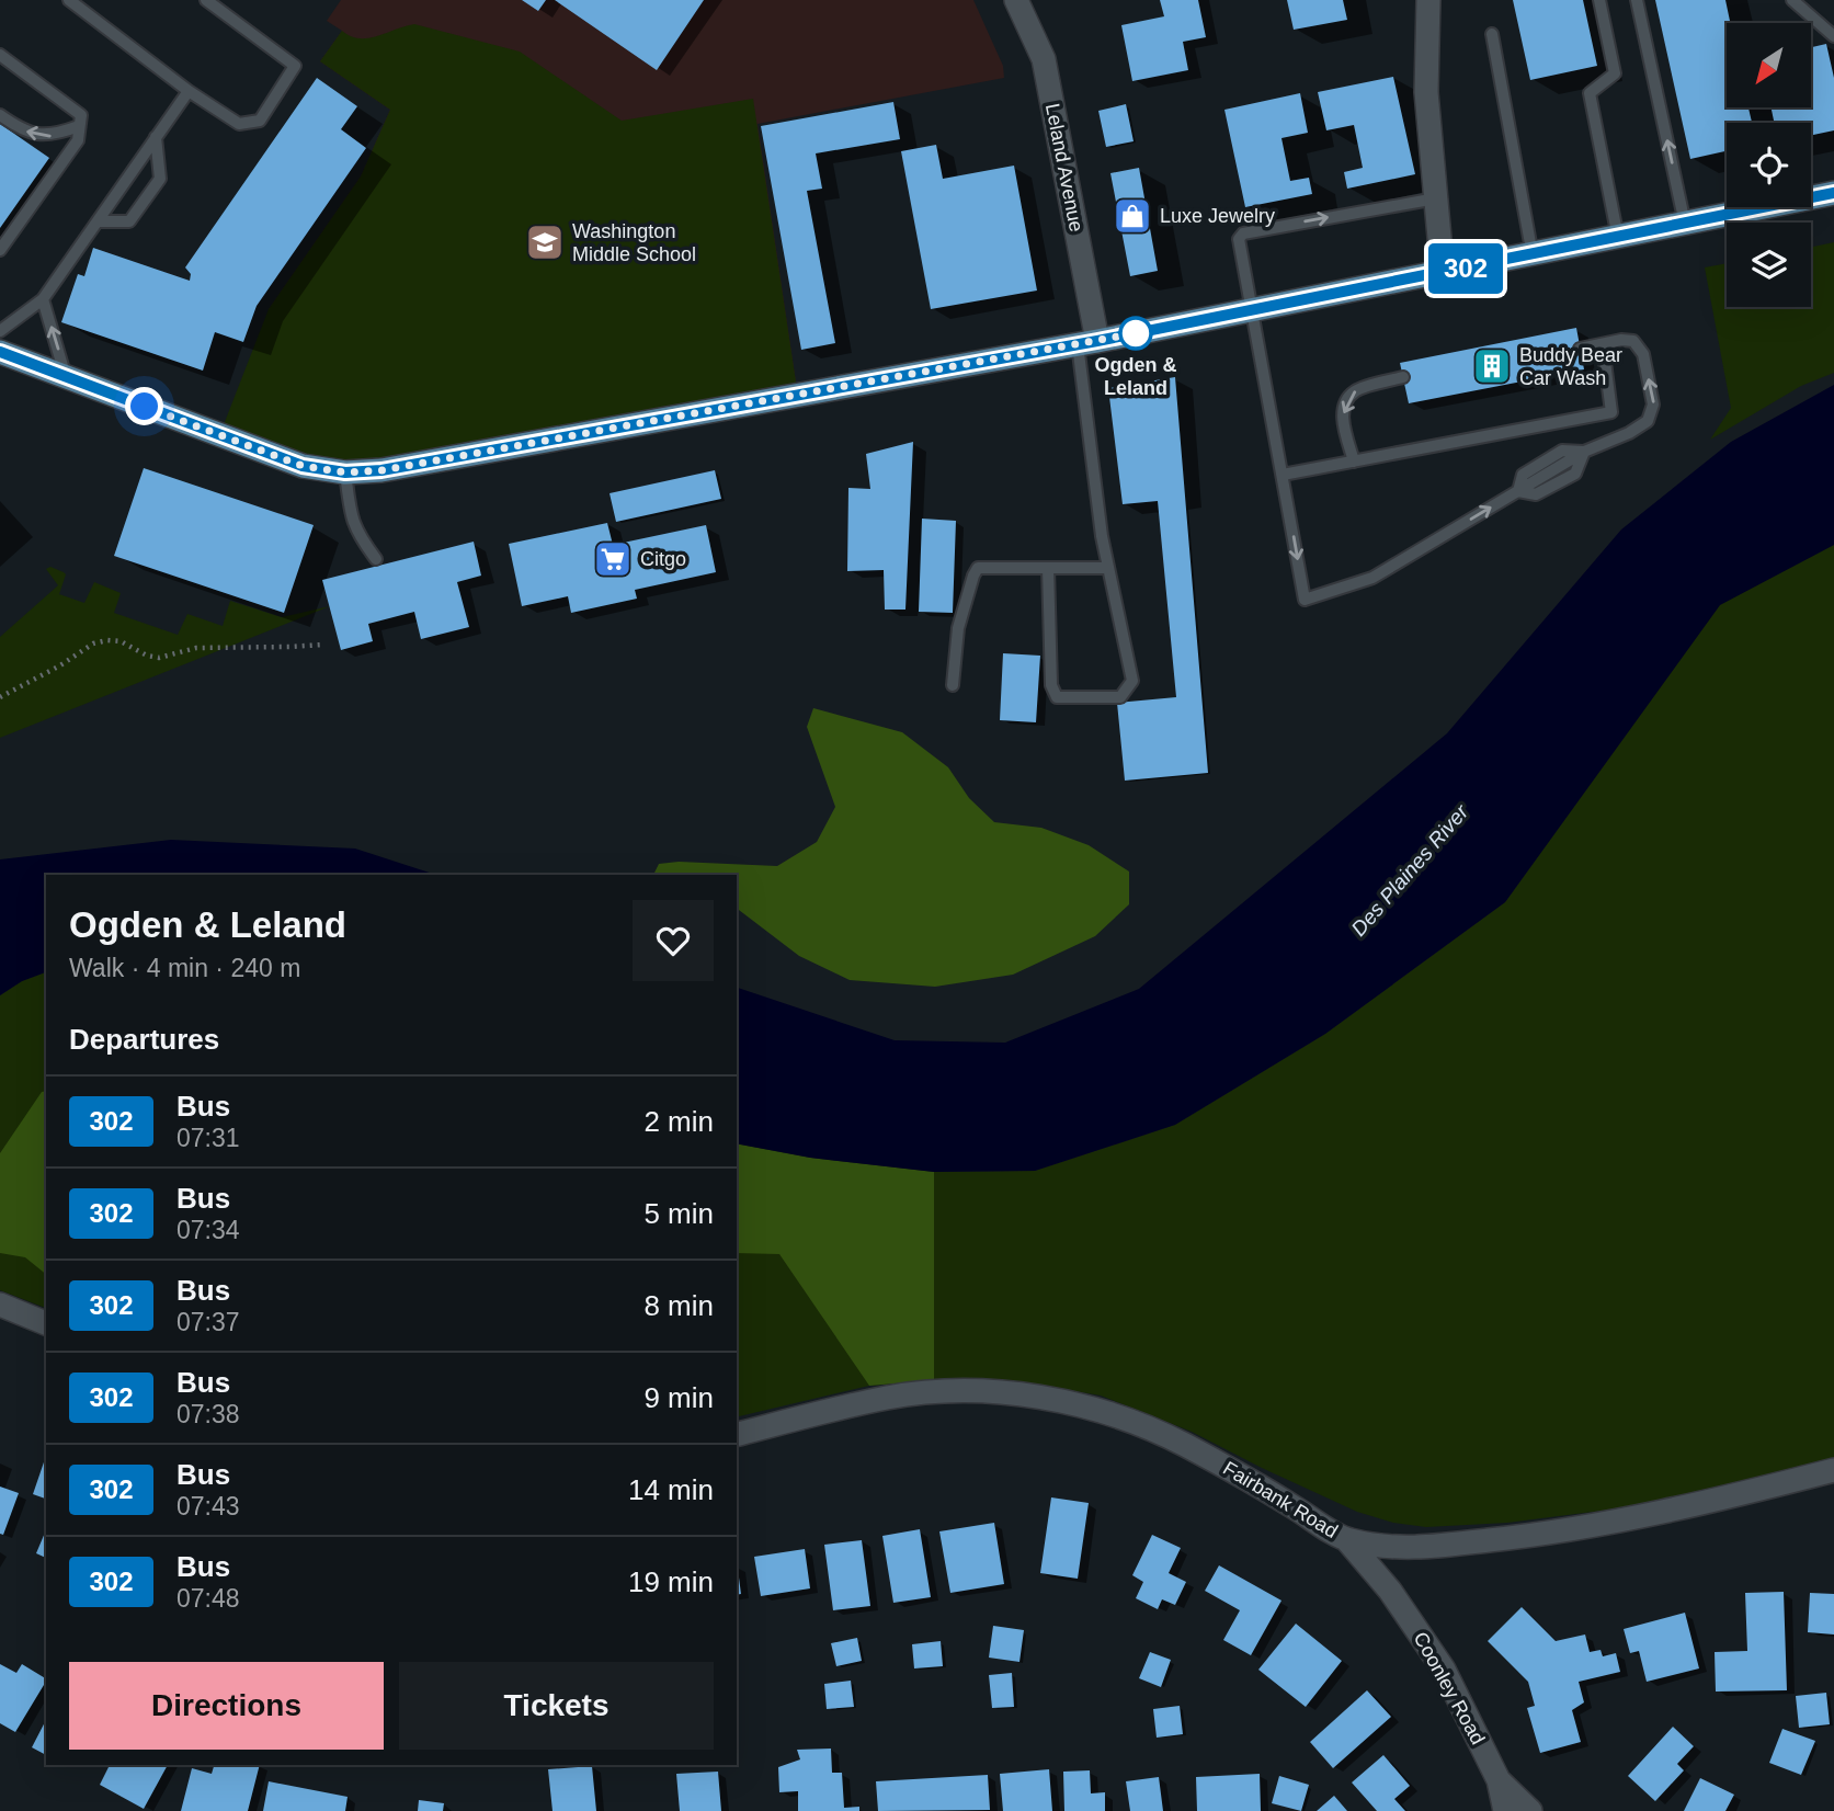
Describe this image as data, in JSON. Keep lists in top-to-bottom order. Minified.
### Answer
{"streets":{"street":["Leland Avenue","Fairbank Road","Coonley Road"]},"crossings":[["Fairbank Road","Coonley Road"]],"water":["Des Plaines River"],"places":{"shop":["Luxe Jewelry"],"school or university":["Washington Middle School"],"other":["Ogden & Leland"],"building":["Buddy Bear Car Wash"],"supermarket":["Citgo"]},"lines":["bus line 302"],"north":"bottom left","page":{"on_map":"302","heading":[["Ogden & Leland","Walk · 4 min · 240 m"],"Departures"],"list":[{"mark":"302","name":"Bus","note":"07:31","value":"2 min"},{"mark":"302","name":"Bus","note":"07:34","value":"5 min"},{"mark":"302","name":"Bus","note":"07:37","value":"8 min"},{"mark":"302","name":"Bus","note":"07:38","value":"9 min"},{"mark":"302","name":"Bus","note":"07:43","value":"14 min"},{"mark":"302","name":"Bus","note":"07:48","value":"19 min"}],"buttons":["Directions","Tickets"]}}
